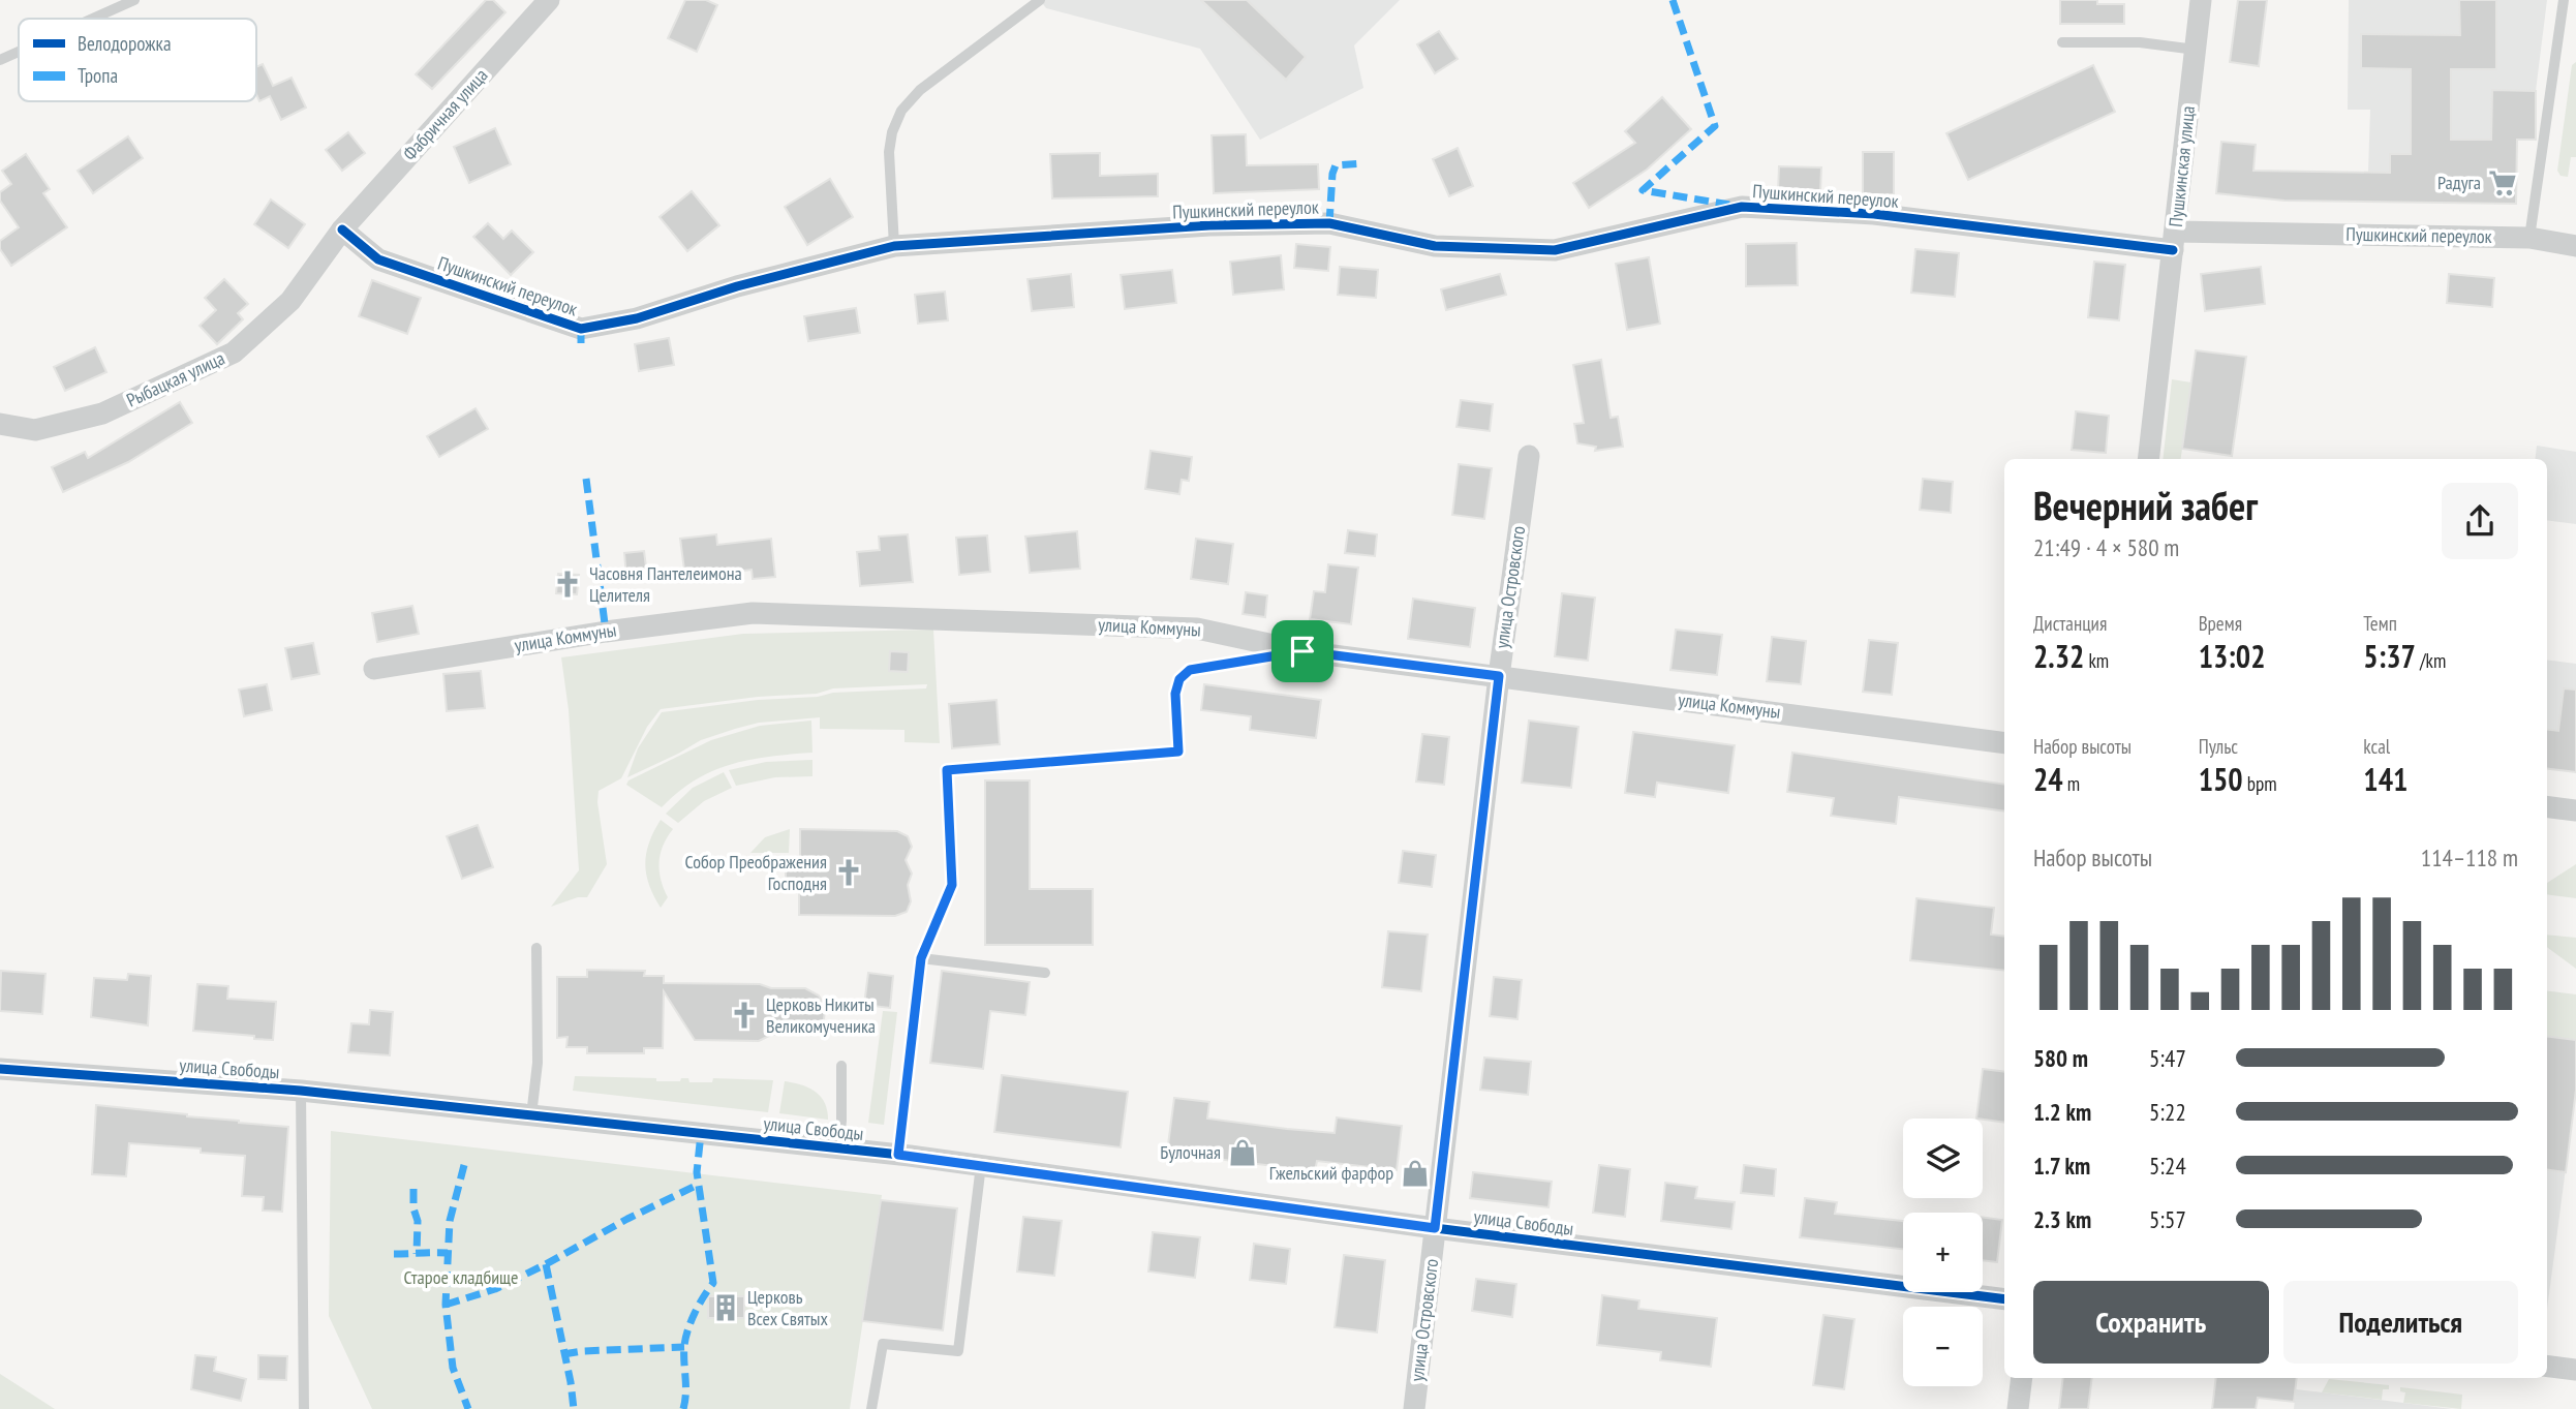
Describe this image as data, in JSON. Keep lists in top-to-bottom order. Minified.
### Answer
{"streets":{"street":["Фабричная улица","Пушкинская улица","Пушкинский переулок","Рыбацкая улица","улица Островского","улица Коммуны","улица Свободы"]},"crossings":[["Фабричная улица","Пушкинский переулок"],["Фабричная улица","Рыбацкая улица"],["Пушкинская улица","Пушкинский переулок"],["Пушкинский переулок","Рыбацкая улица"],["улица Островского","улица Коммуны"],["улица Островского","улица Свободы"]],"parks":["Старое кладбище"],"places":{"supermarket":["Радуга"],"church":["Часовня Пантелеимона Целителя","Собор Преображения Господня","Церковь Никиты Великомученика"],"shop":["Булочная","Гжельский фарфор"],"building":["Церковь Всех Святых"]},"legend":["Велодорожка","Тропа"],"page":{"heading":["Вечерний забег","21:49 · 4 × 580 m"],"stats":[["Дистанция","2.32 km"],["Время","13:02"],["Темп","5:37 /km"],["Набор высоты","24 m"],["Пульс","150 bpm"],["kcal","141"]],"chart":["Набор высоты","114–118 m"],"list":[{"name":"580 m","note":"5:47"},{"name":"1.2 km","note":"5:22"},{"name":"1.7 km","note":"5:24"},{"name":"2.3 km","note":"5:57"}],"map_buttons":["+","−"],"buttons":["Сохранить","Поделиться"]}}
